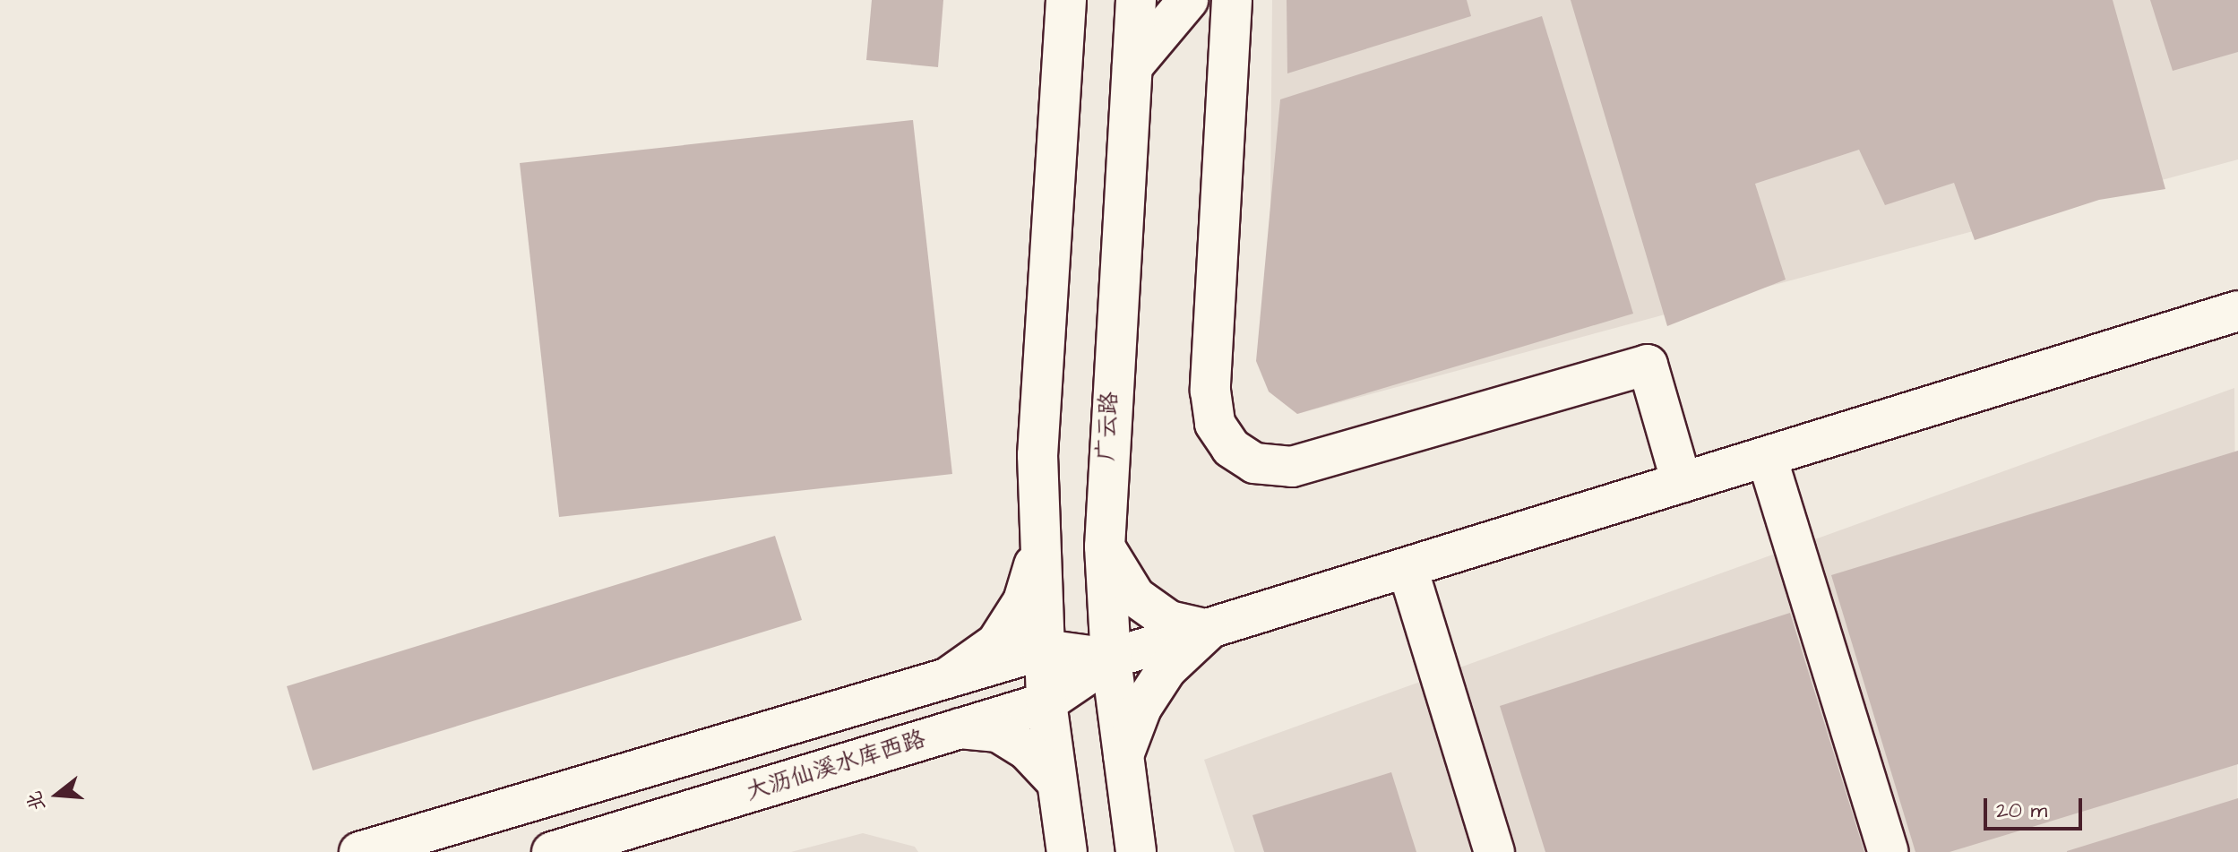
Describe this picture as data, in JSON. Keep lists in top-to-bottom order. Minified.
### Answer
{"streets":{"street":["广云路","大沥仙溪水库西路"]},"crossings":[["广云路","大沥仙溪水库西路"]],"scale_bar":"20 m","north":"left"}
